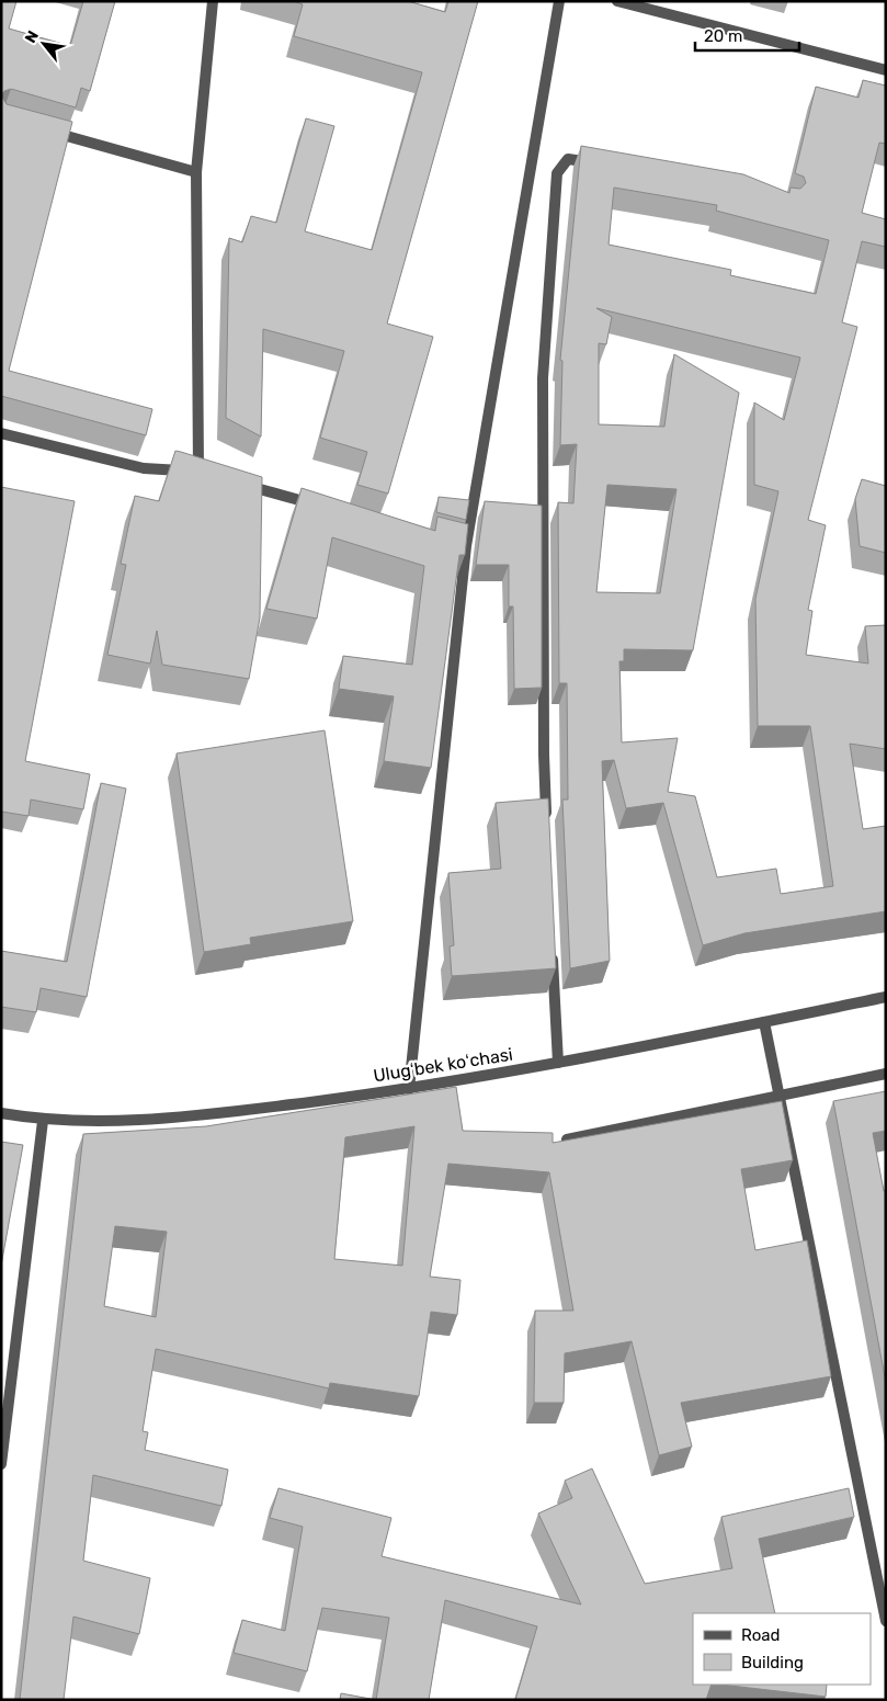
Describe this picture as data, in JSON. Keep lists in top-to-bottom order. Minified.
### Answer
{"streets":{"street":["Ulugʻbek koʻchasi"]},"legend":["Road","Building"],"scale_bar":"20 m","north":"top left"}
